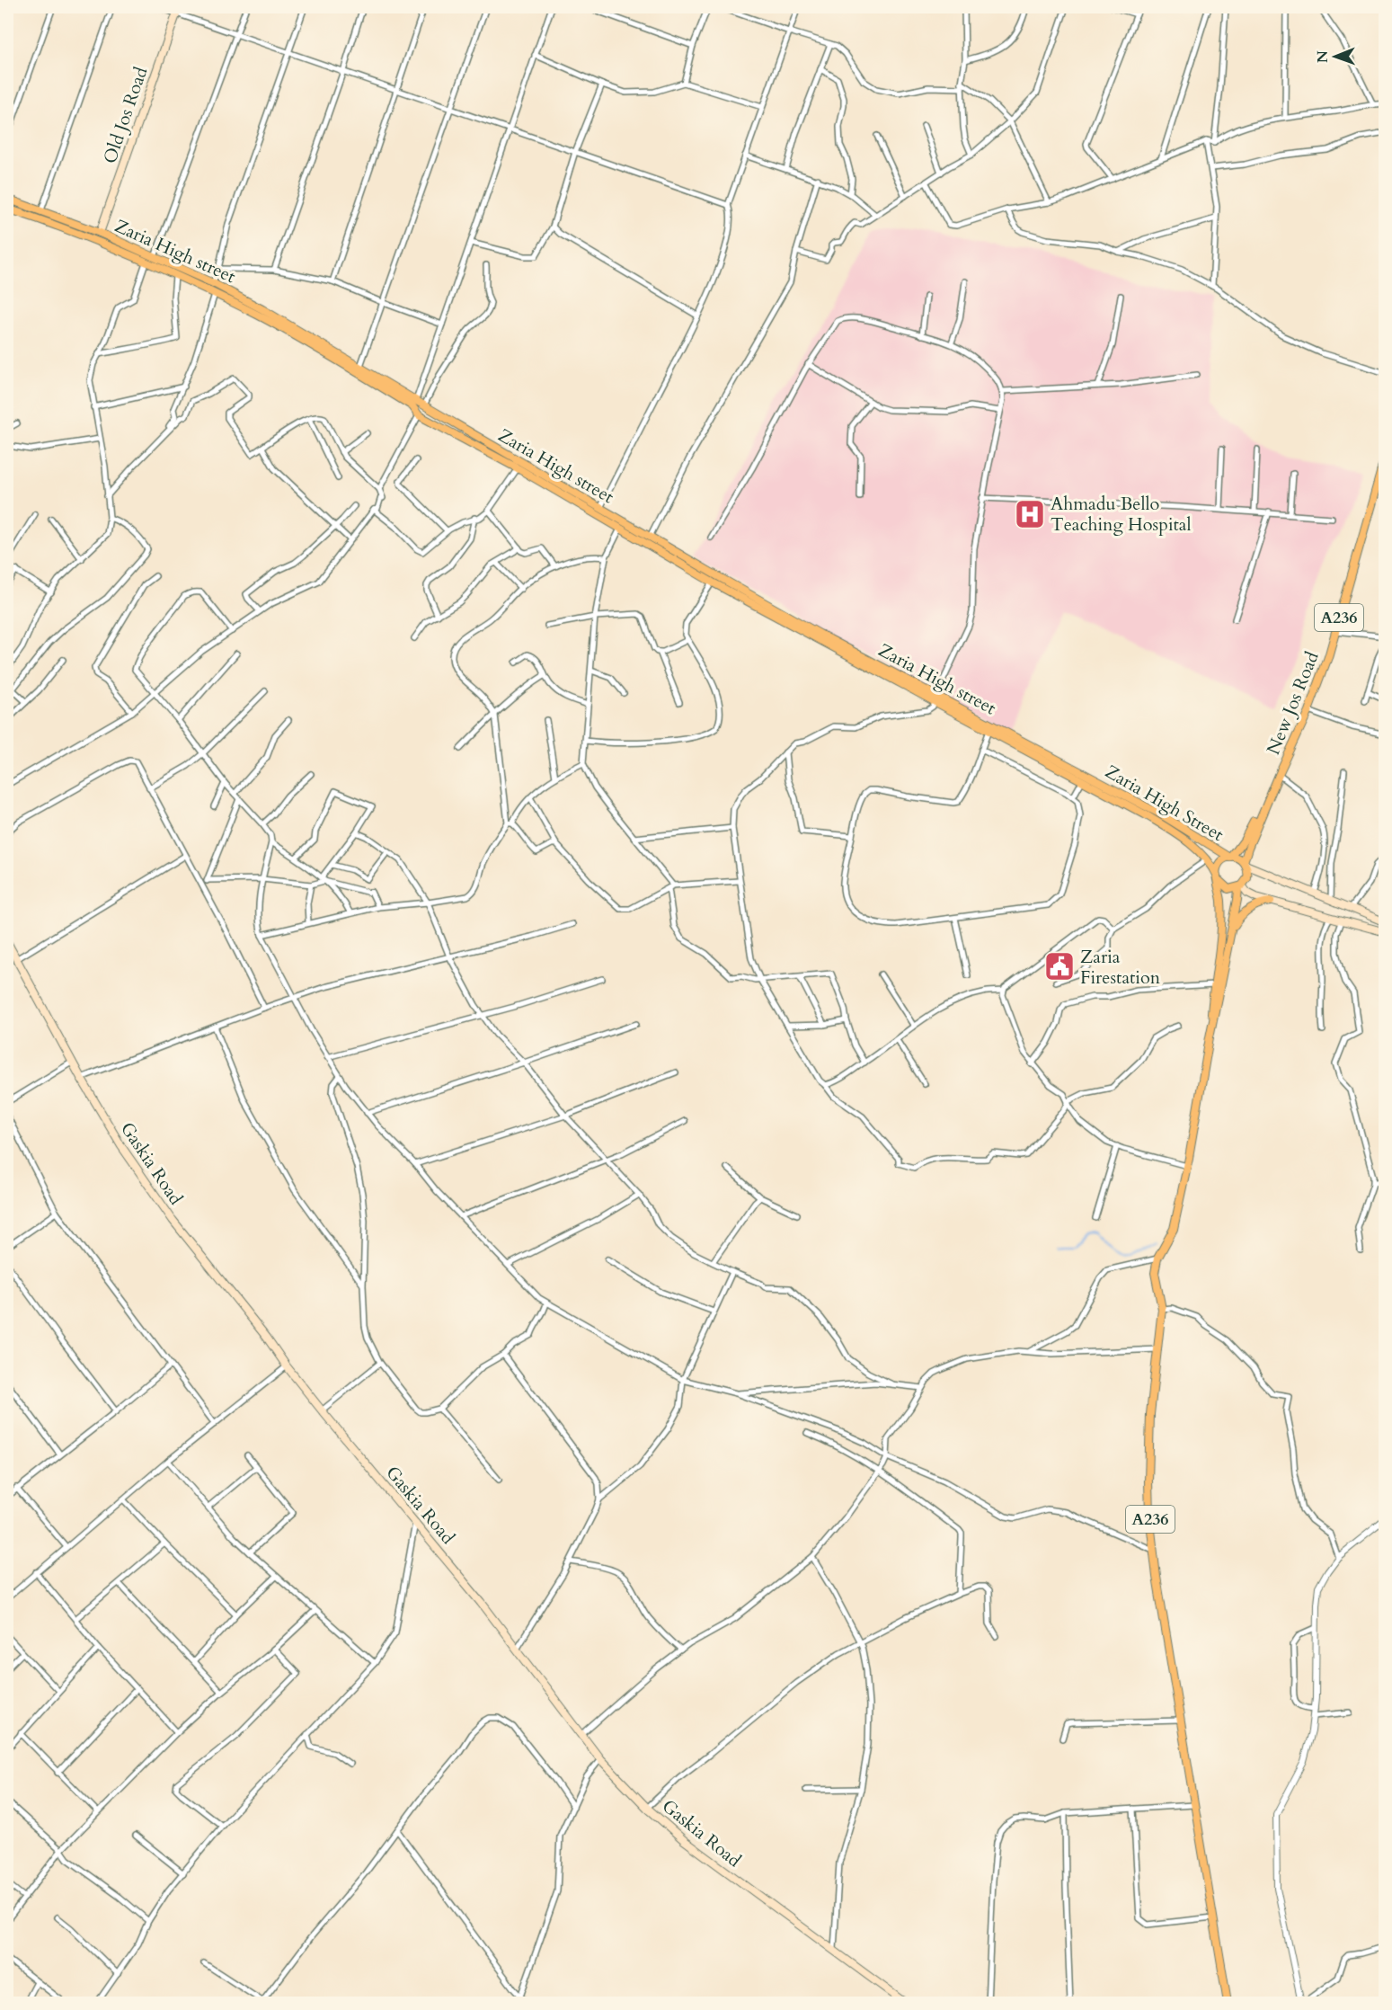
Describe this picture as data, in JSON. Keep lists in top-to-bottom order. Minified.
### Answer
{"streets":{"main road":["Old Jos Road","Zaria High street","A236","New Jos Road","Zaria High Street","Gaskia Road"]},"crossings":[["Old Jos Road","Zaria High street"],["Zaria High street","Zaria High Street"],["A236","New Jos Road"],["A236","Zaria High Street"],["New Jos Road","Zaria High Street"]],"places":{"hospital":["Ahmadu Bello Teaching Hospital"],"public building":["Zaria Firestation"]},"north":"left"}
